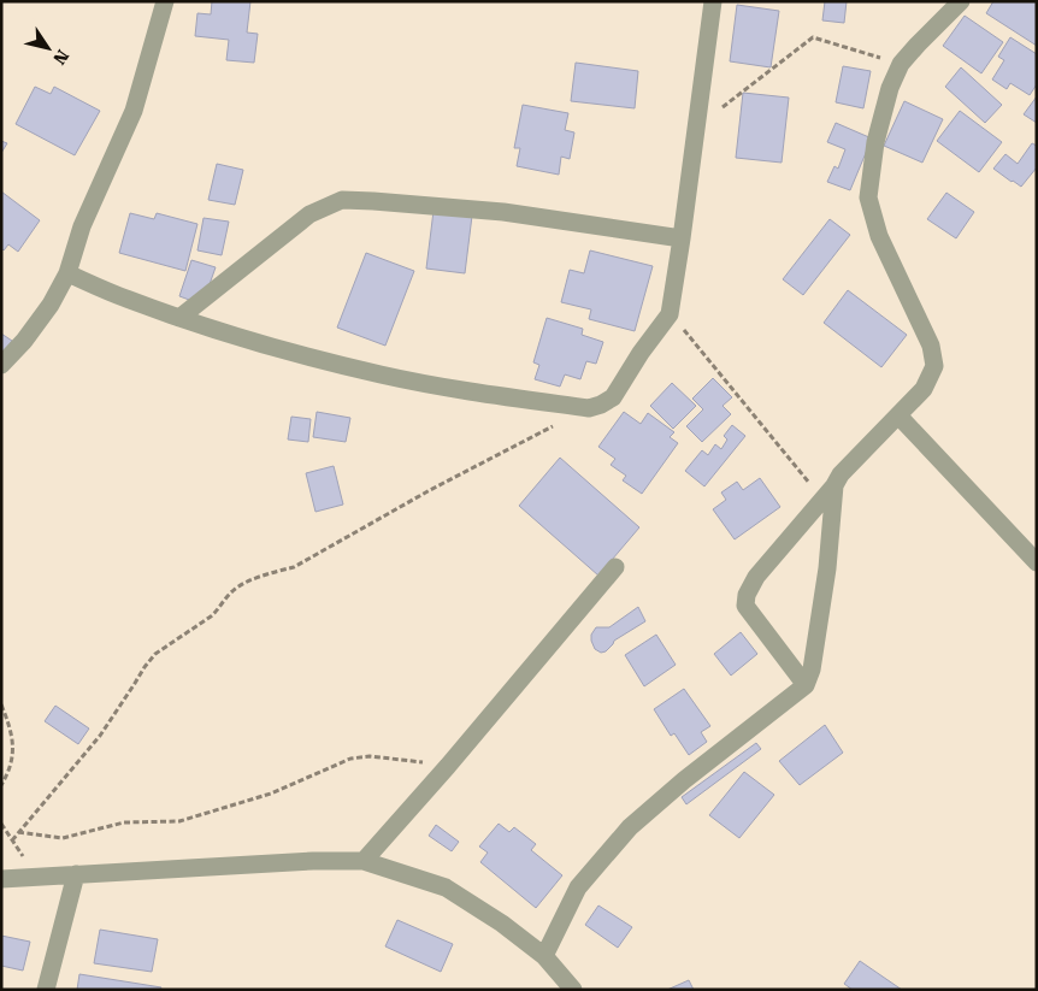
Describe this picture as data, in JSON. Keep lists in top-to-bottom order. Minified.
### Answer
{"north":"bottom right"}
